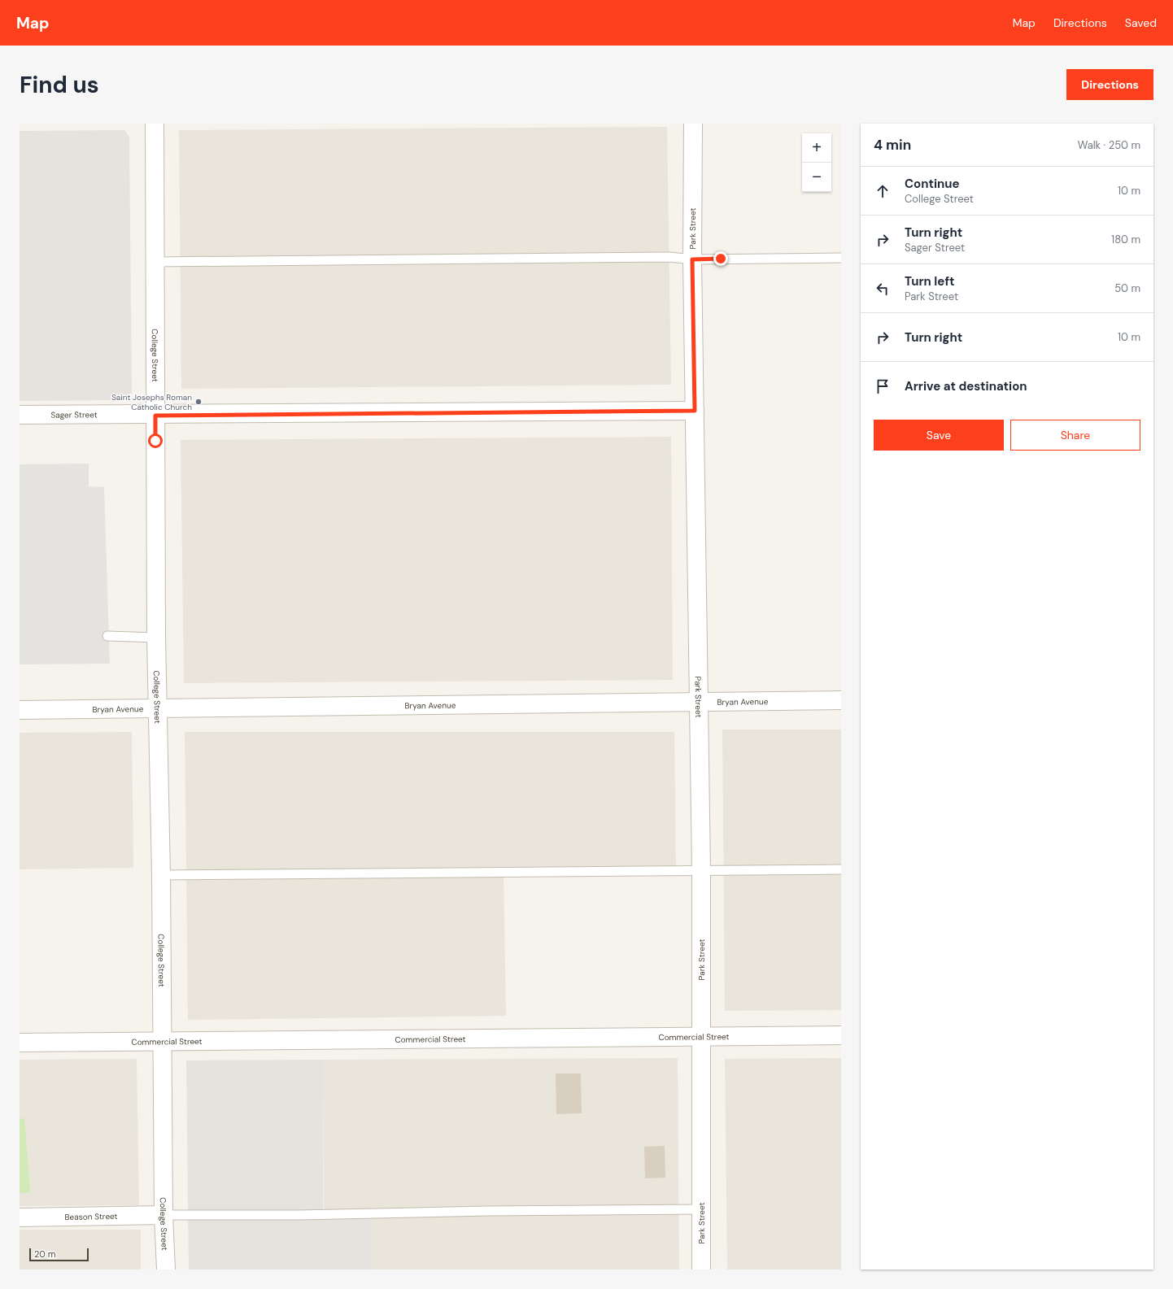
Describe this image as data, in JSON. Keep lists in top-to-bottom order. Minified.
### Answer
{"streets":{"street":["Park Street","College Street","Sager Street","Bryan Avenue","Commercial Street","Beason Street"]},"crossings":[["Park Street","Sager Street"],["Park Street","Bryan Avenue"],["Park Street","Commercial Street"],["College Street","Sager Street"],["College Street","Bryan Avenue"],["College Street","Commercial Street"],["College Street","Beason Street"]],"places":["Saint Josephs Roman Catholic Church"],"scale_bar":"20 m","page":{"header":"Map","nav":["Map","Directions","Saved"],"buttons":["Directions",["Save","Share"]],"title":"Find us","heading":["4 min","Walk · 250 m"],"map_buttons":["+","−"],"list":[["Continue","College Street","10 m"],["Turn right","Sager Street","180 m"],["Turn left","Park Street","50 m"],["Turn right","10 m"],"Arrive at destination"],"scale":"20 m"}}
